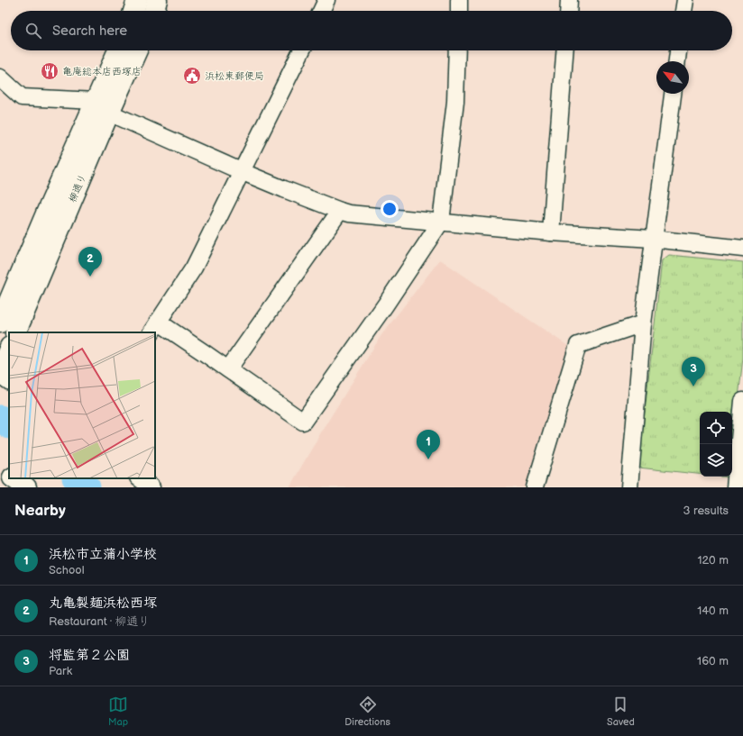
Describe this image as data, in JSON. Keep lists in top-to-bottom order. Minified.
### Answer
{"streets":{"street":["柳通り"]},"places":{"restaurant":["亀庵総本店西塚店"],"public building":["浜松東郵便局"]},"north":"top left","page":{"search":"Search here","pins":["2","3","1"],"heading":["Nearby","3 results"],"list":[{"mark":"1","name":"浜松市立蒲小学校","note":"School","value":"120 m"},{"mark":"2","name":"丸亀製麺浜松西塚","note":"Restaurant · 柳通り","value":"140 m"},{"mark":"3","name":"将監第２公園","note":"Park","value":"160 m"}],"nav":["Map","Directions","Saved"]}}
